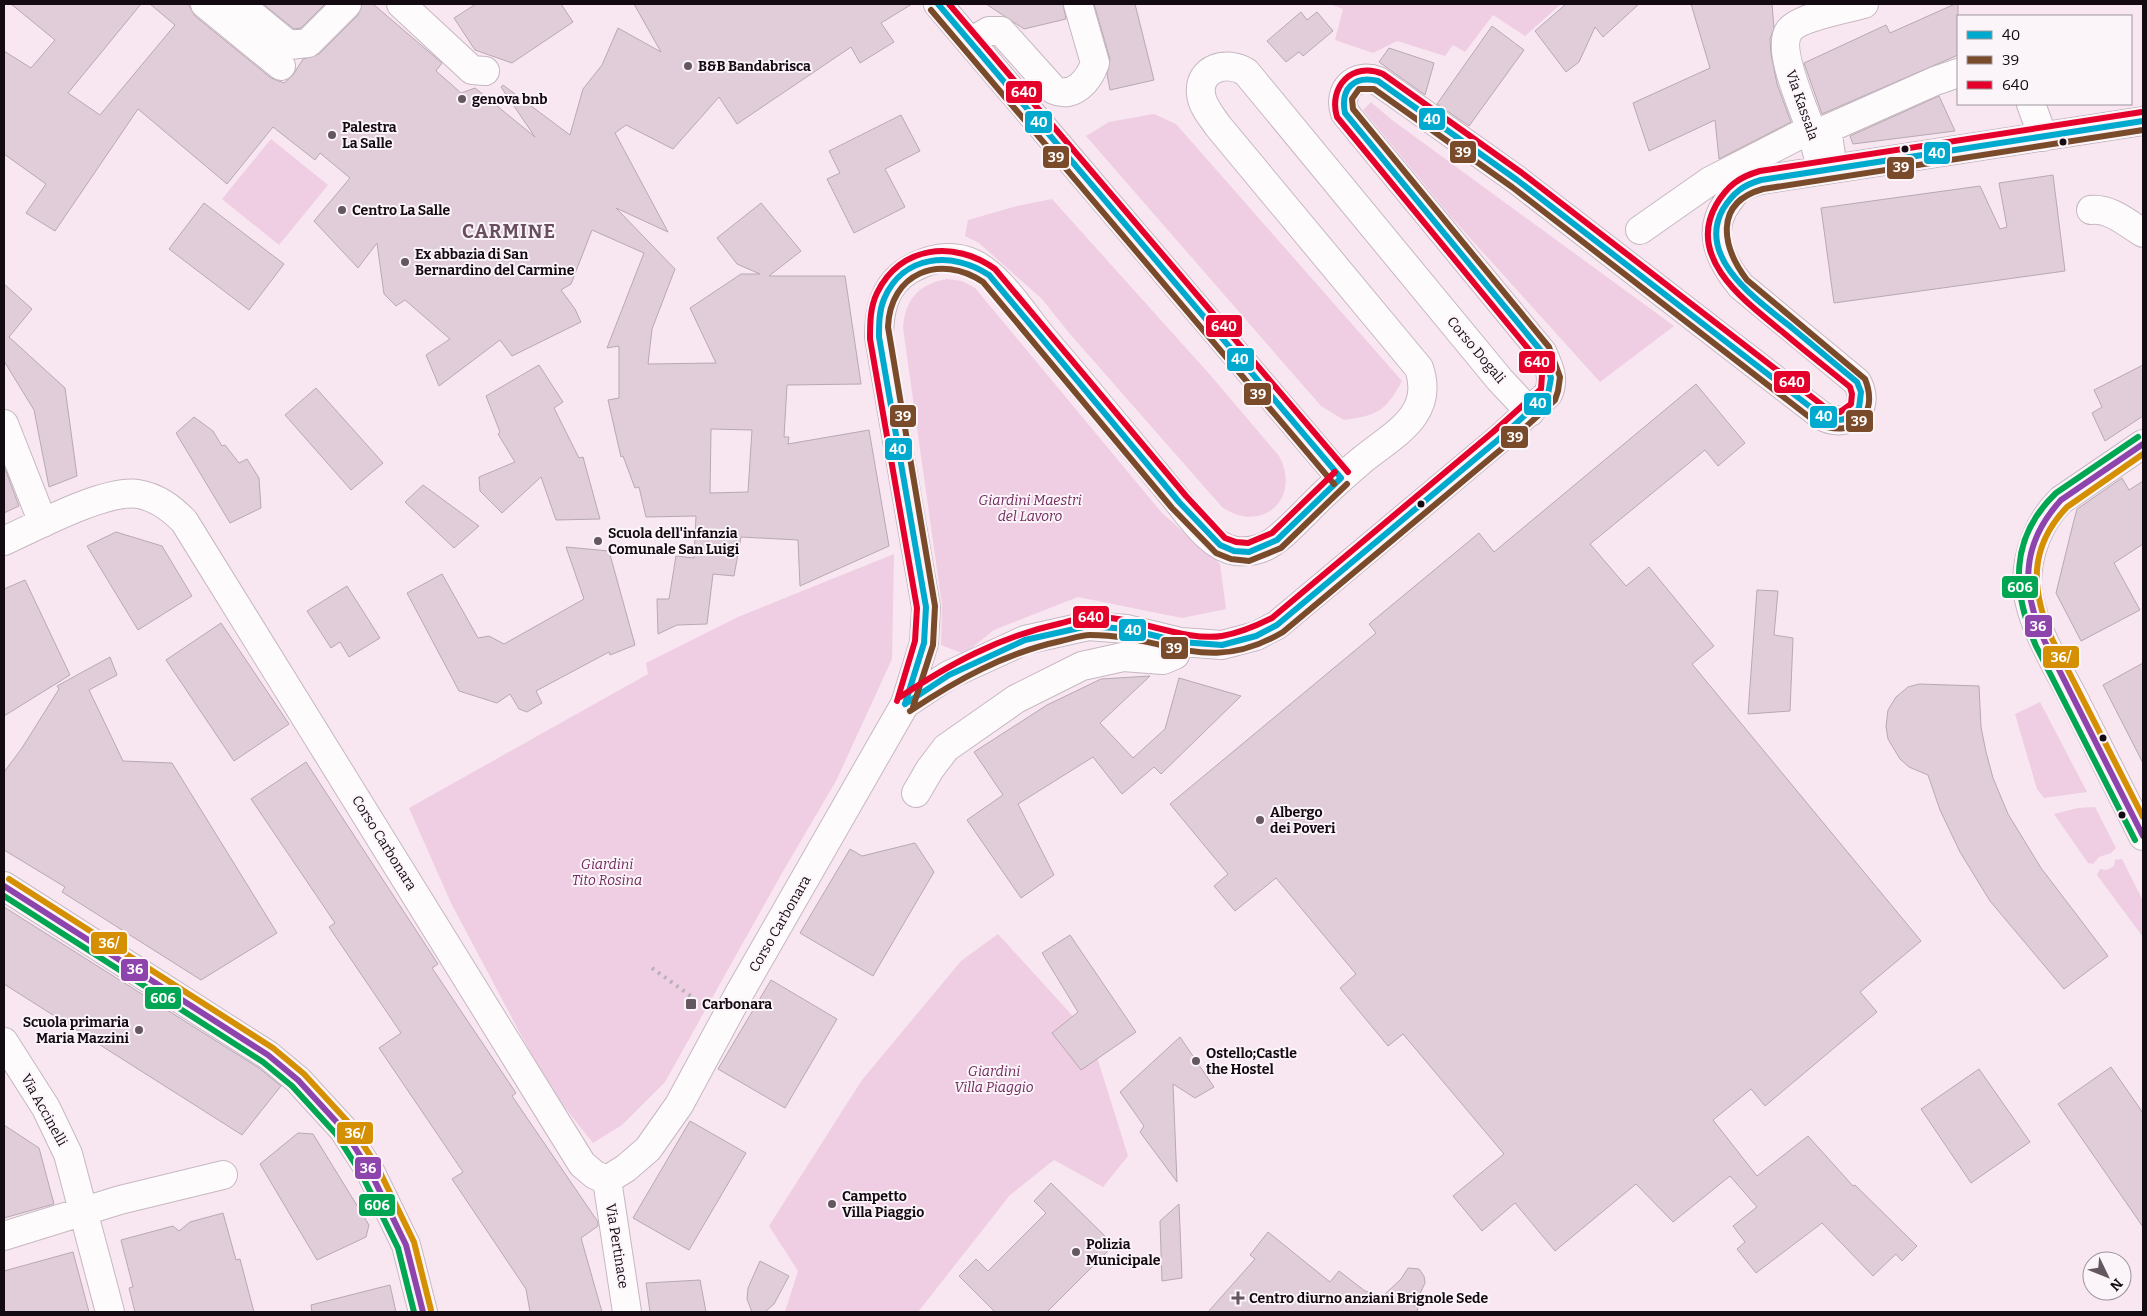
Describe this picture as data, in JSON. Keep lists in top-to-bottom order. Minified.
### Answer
{"streets":{"street":["Via Kassala","Corso Dogali","Corso Carbonara","Via Accinelli","Via Pertinace"]},"crossings":[["Corso Dogali","Corso Carbonara"],["Corso Carbonara","Via Pertinace"]],"districts":["CARMINE"],"parks":["Giardini Maestri del Lavoro","Giardini Tito Rosina","Giardini Villa Piaggio"],"places":{"other":["B&B Bandabrisca","genova bnb","Palestra La Salle","Centro La Salle","Ex abbazia di San Bernardino del Carmine","Scuola dell'infanzia Comunale San Luigi","Albergo dei Poveri","Scuola primaria Maria Mazzini","Ostello;Castle the Hostel","Campetto Villa Piaggio","Polizia Municipale"],"transit":["Carbonara"],"health":["Centro diurno anziani Brignole Sede"]},"lines":["transit line 40","transit line 640","transit line 39","transit line 606","transit line 36","transit line 36/"],"legend":["40","39","640"],"north":"bottom right"}
